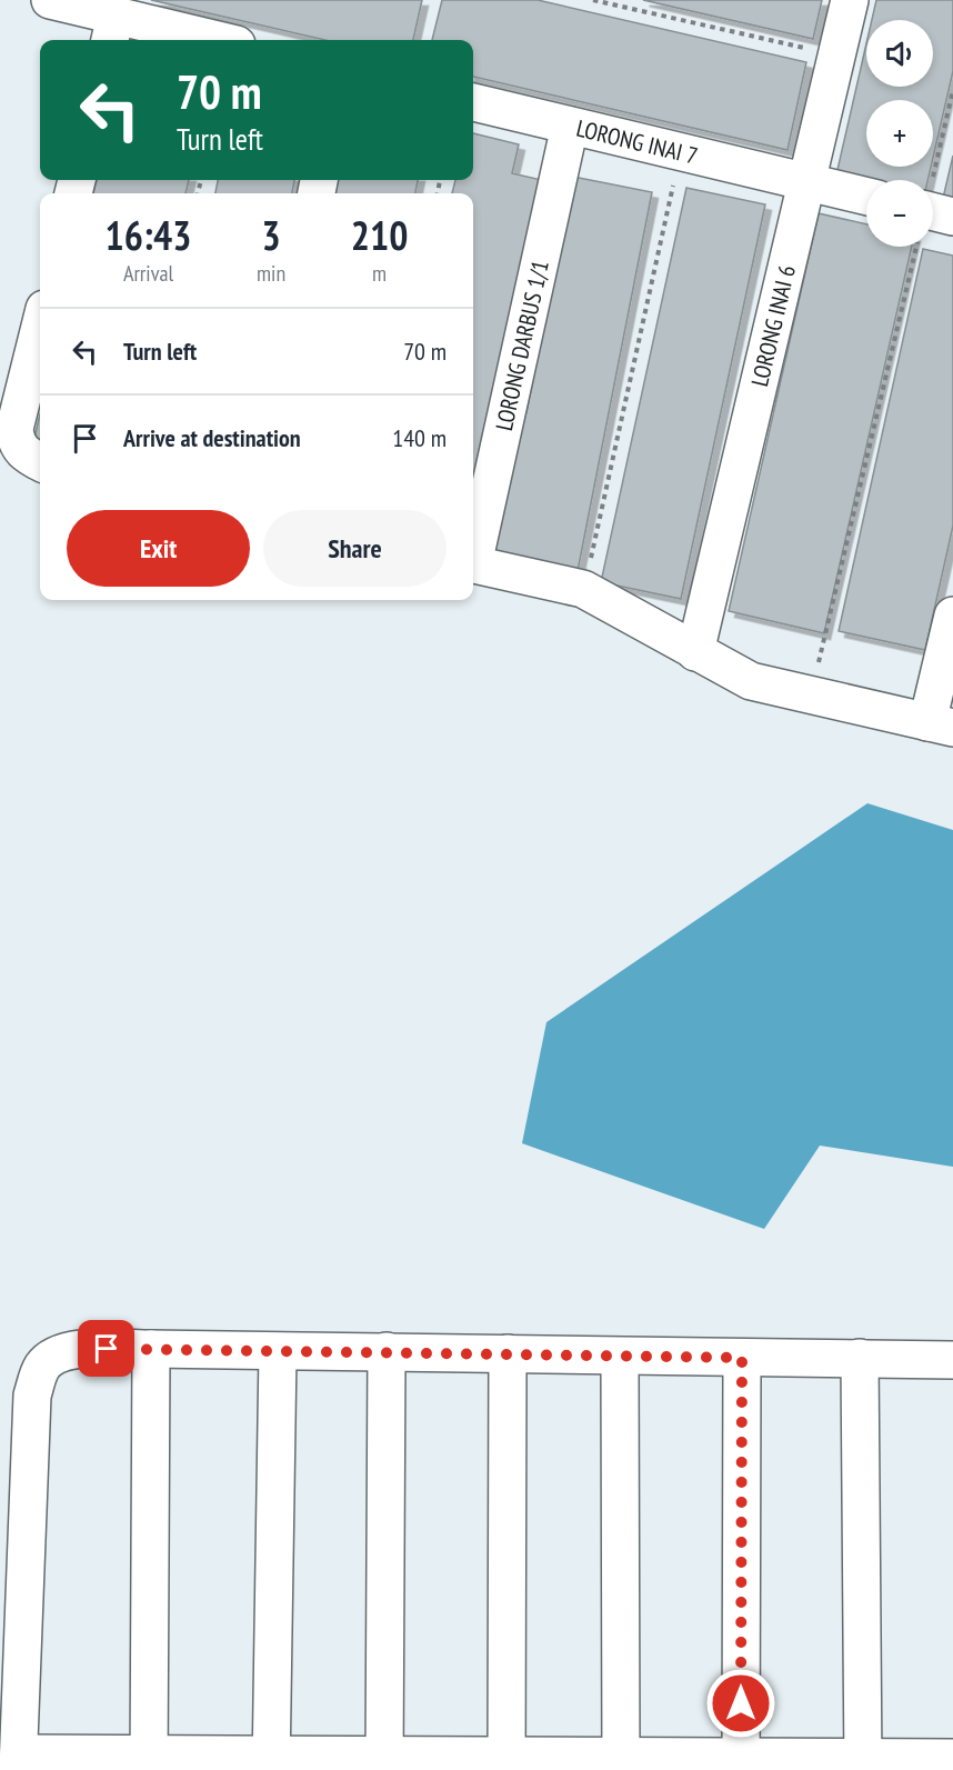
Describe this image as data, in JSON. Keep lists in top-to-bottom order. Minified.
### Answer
{"streets":{"street":["LORONG INAI 7","LORONG INAI 6","LORONG DARBUS 1/1"]},"crossings":[["LORONG INAI 7","LORONG INAI 6"],["LORONG INAI 7","LORONG DARBUS 1/1"]],"page":{"map_buttons":["+","−"],"turn":["70 m","Turn left"],"eta":["16:43","Arrival","3","min","210","m"],"list":[{"name":"Turn left","value":"70 m"},{"name":"Arrive at destination","value":"140 m"}],"buttons":["Exit","Share"]}}
